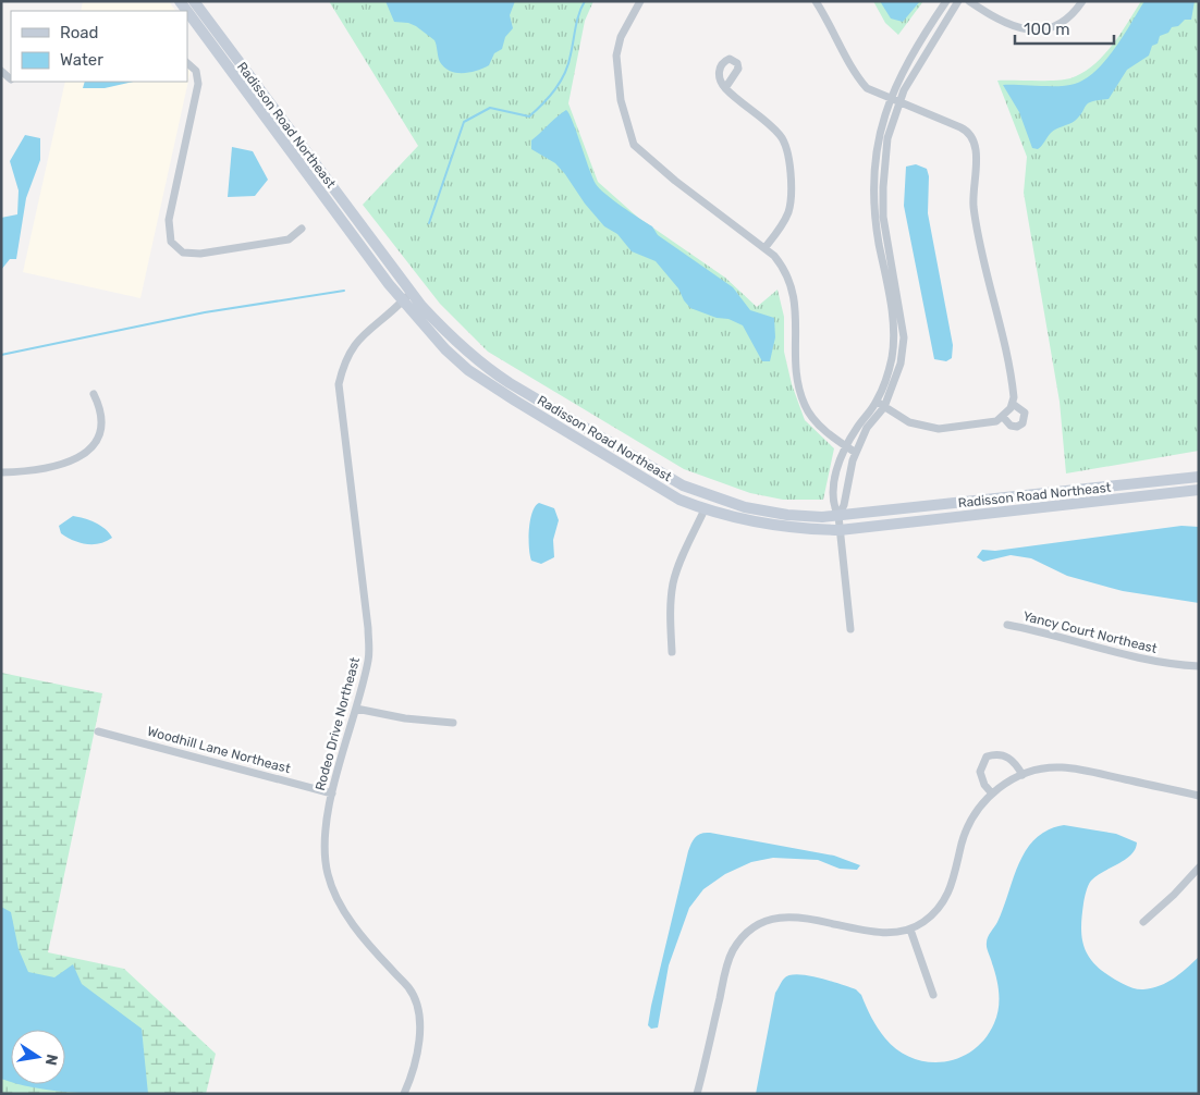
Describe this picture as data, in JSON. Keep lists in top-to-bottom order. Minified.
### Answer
{"streets":{"main road":["Radisson Road Northeast"],"street":["Yancy Court Northeast","Rodeo Drive Northeast","Woodhill Lane Northeast"]},"crossings":[["Radisson Road Northeast","Rodeo Drive Northeast"],["Rodeo Drive Northeast","Woodhill Lane Northeast"]],"legend":["Road","Water"],"scale_bar":"100 m","north":"right"}
